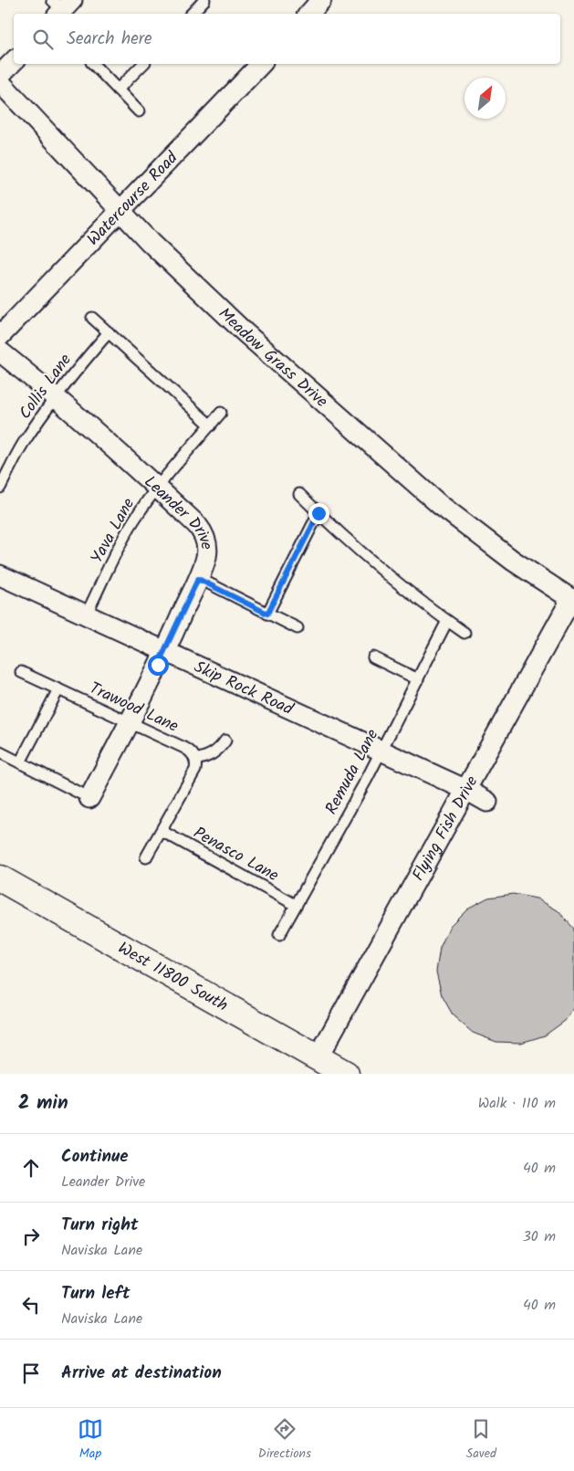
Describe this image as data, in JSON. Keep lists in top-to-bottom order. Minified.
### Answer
{"streets":{"main road":["West 11800 South"],"street":["Watercourse Road","Meadow Grass Drive","Leander Drive","Skip Rock Road","Flying Fish Drive"],"lane":["Collis Lane","Yava Lane","Trawood Lane","Remuda Lane","Penasco Lane"]},"crossings":[["Watercourse Road","Meadow Grass Drive"],["Meadow Grass Drive","Flying Fish Drive"],["Collis Lane","Leander Drive"],["Leander Drive","Yava Lane"],["Leander Drive","Skip Rock Road"],["Leander Drive","Trawood Lane"],["Yava Lane","Skip Rock Road"],["Skip Rock Road","Remuda Lane"],["Skip Rock Road","Flying Fish Drive"],["Remuda Lane","Penasco Lane"],["Flying Fish Drive","West 11800 South"]],"north":"top right","page":{"search":"Search here","heading":["2 min","Walk · 110 m"],"list":[["Continue","Leander Drive","40 m"],["Turn right","Naviska Lane","30 m"],["Turn left","Naviska Lane","40 m"],"Arrive at destination"],"nav":["Map","Directions","Saved"]}}
